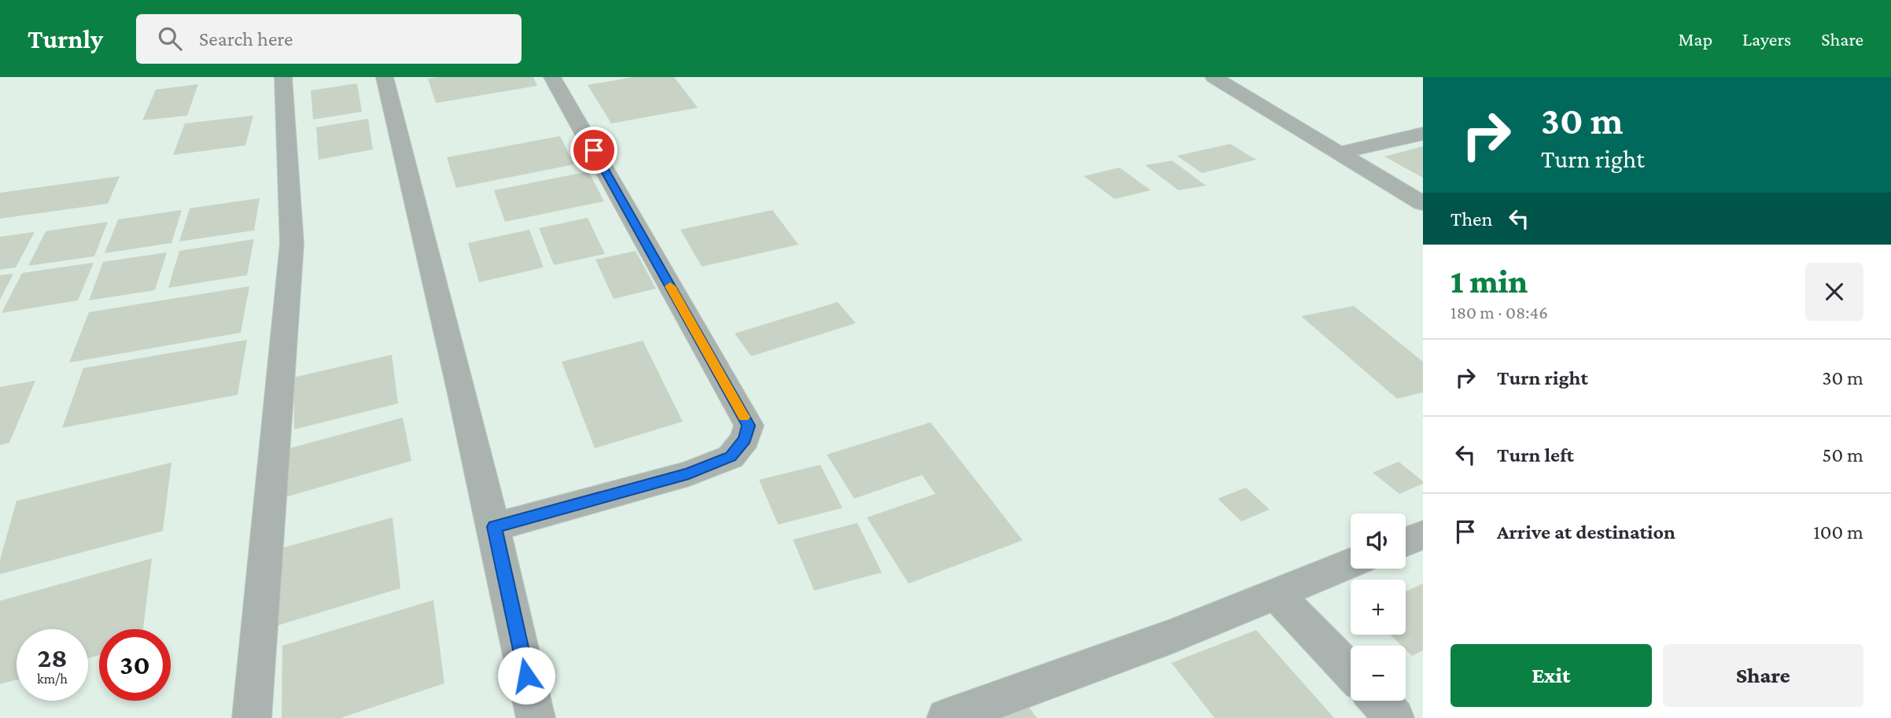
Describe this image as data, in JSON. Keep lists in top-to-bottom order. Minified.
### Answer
{"page":{"header":"Turnly","search":"Search here","nav":["Map","Layers","Share"],"turn":["30 m","Turn right"],"then":"Then","heading":["1 min","180 m · 08:46"],"list":[{"name":"Turn right","value":"30 m"},{"name":"Turn left","value":"50 m"},{"name":"Arrive at destination","value":"100 m"}],"map_buttons":["+","−"],"speed":"28 km/h","limit":"30","buttons":["Exit","Share"]}}
